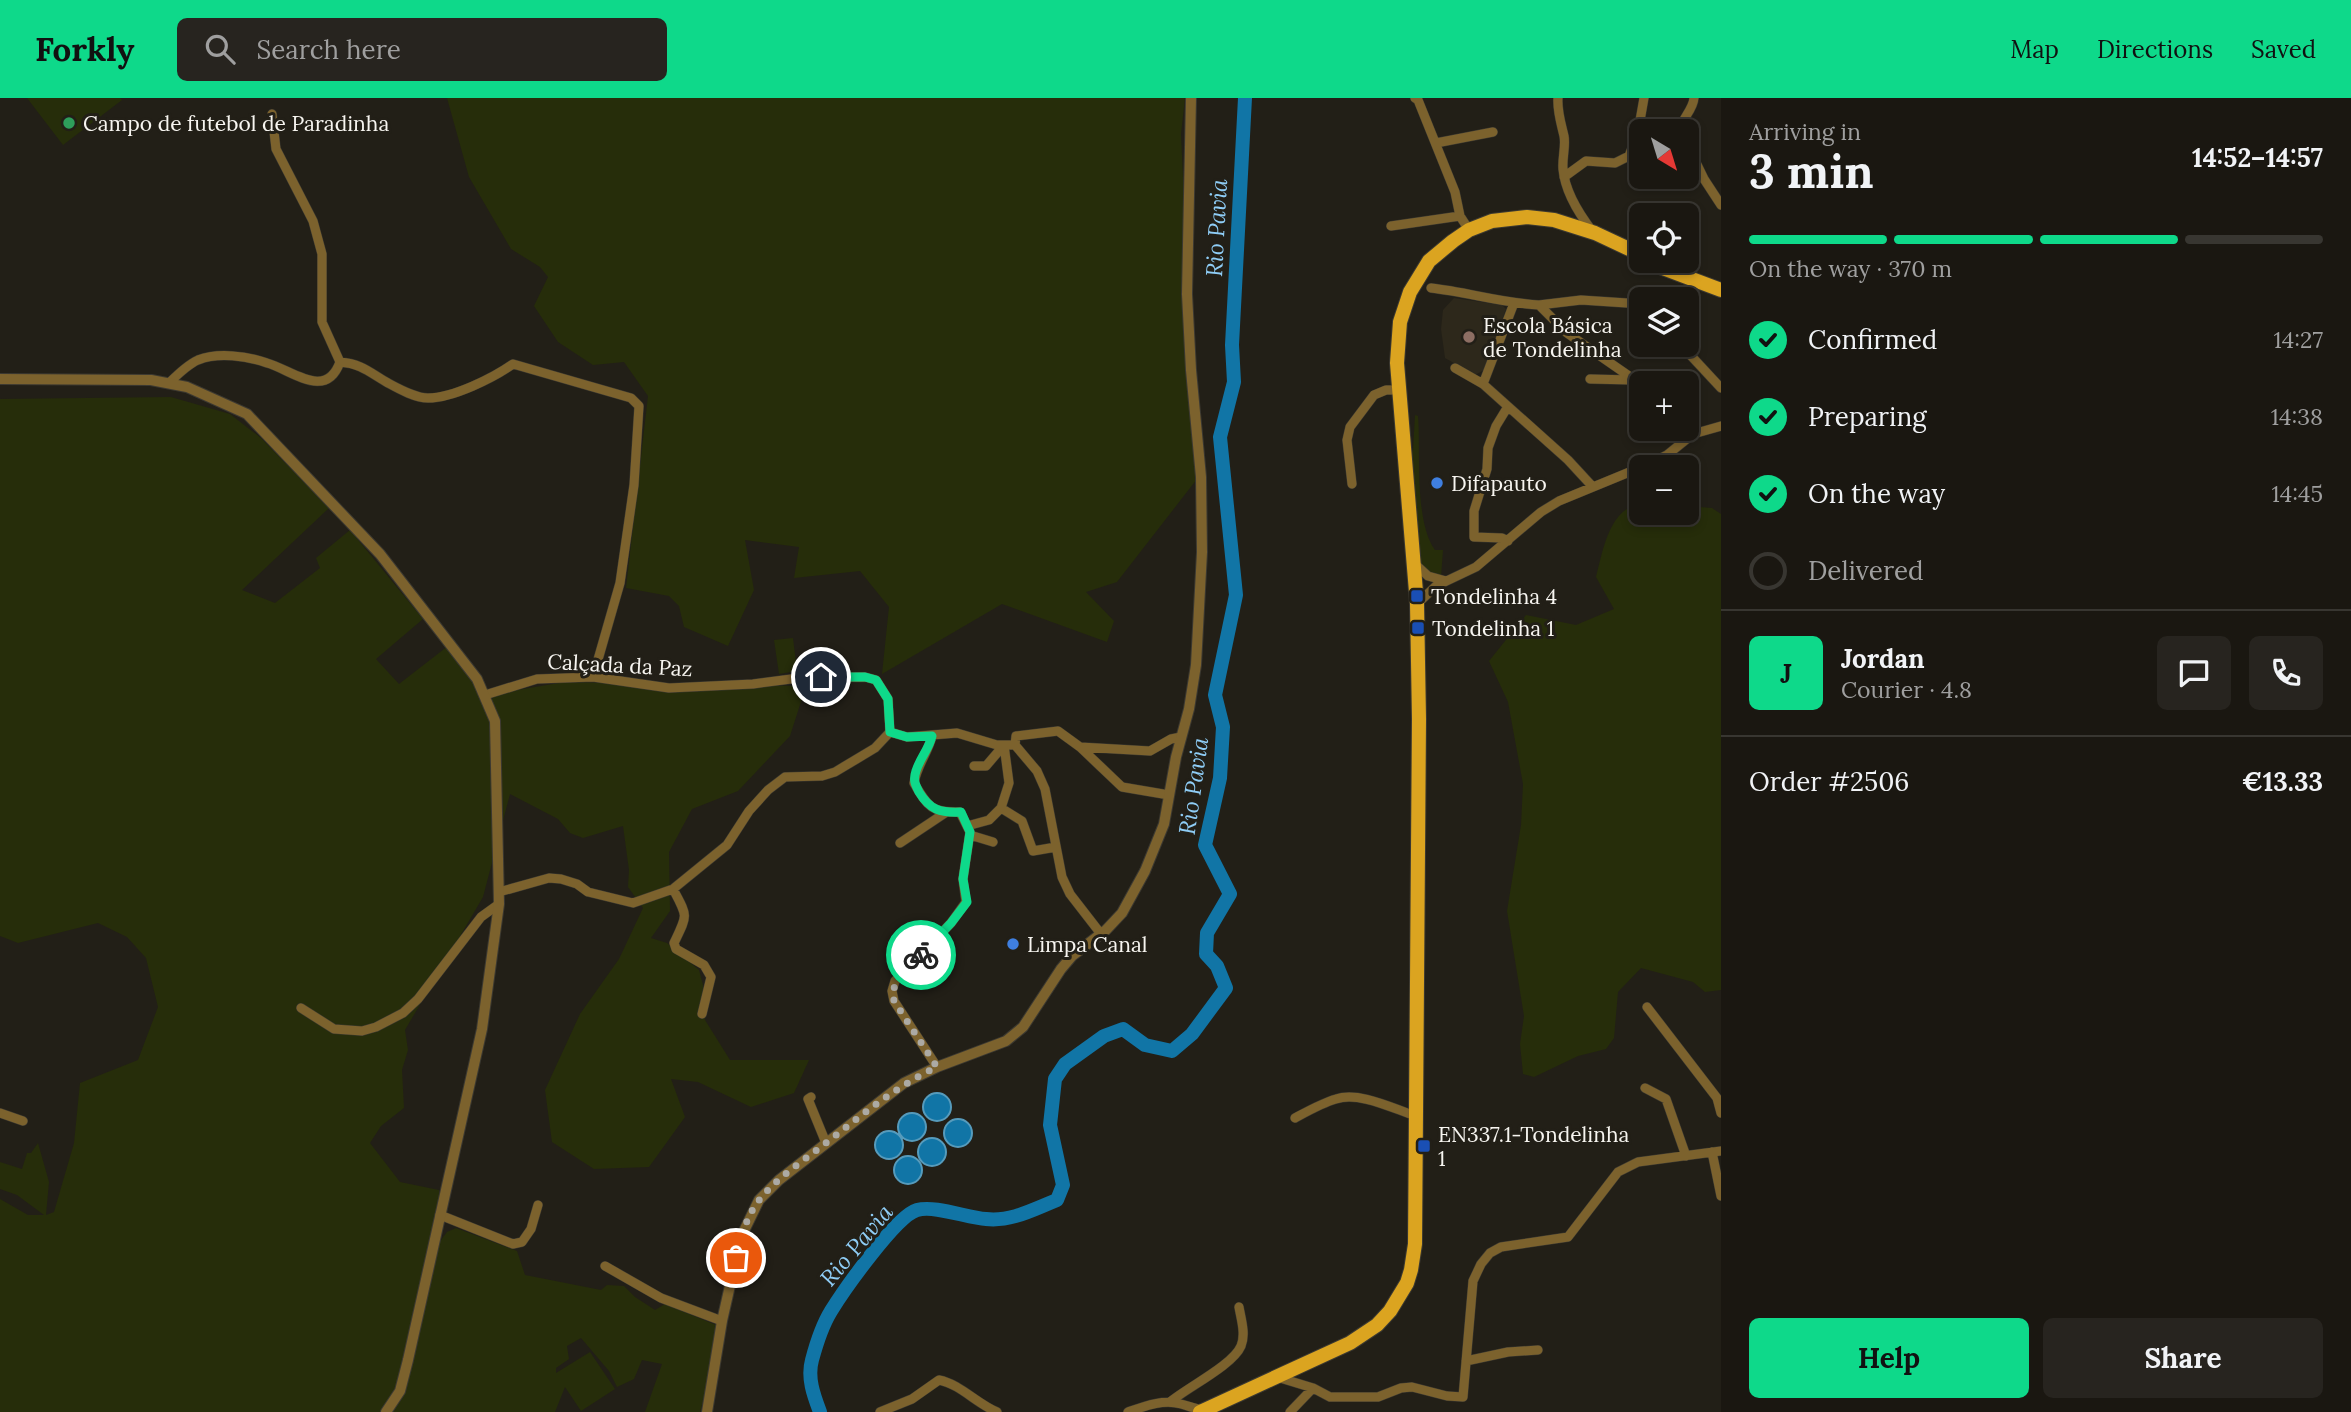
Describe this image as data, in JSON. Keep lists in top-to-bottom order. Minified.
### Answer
{"streets":{"street":["Calçada da Paz"]},"water":["Rio Pavia"],"places":{"other":["Campo de futebol de Paradinha","Escola Básica de Tondelinha","Difapauto","Limpa Canal"],"transit":["Tondelinha 4","Tondelinha 1","EN337.1-Tondelinha 1"]},"north":"bottom right","page":{"header":"Forkly","search":"Search here","nav":["Map","Directions","Saved"],"heading":["3 min","Arriving in","14:52–14:57"],"panel":["Jordan","Courier · 4.8","Order #2506","€13.33"],"map_buttons":["+","−"],"bar":"On the way · 370 m","list":[["Confirmed","14:27"],["Preparing","14:38"],["On the way","14:45"],"Delivered"],"round":"J","buttons":["Help","Share"]}}
